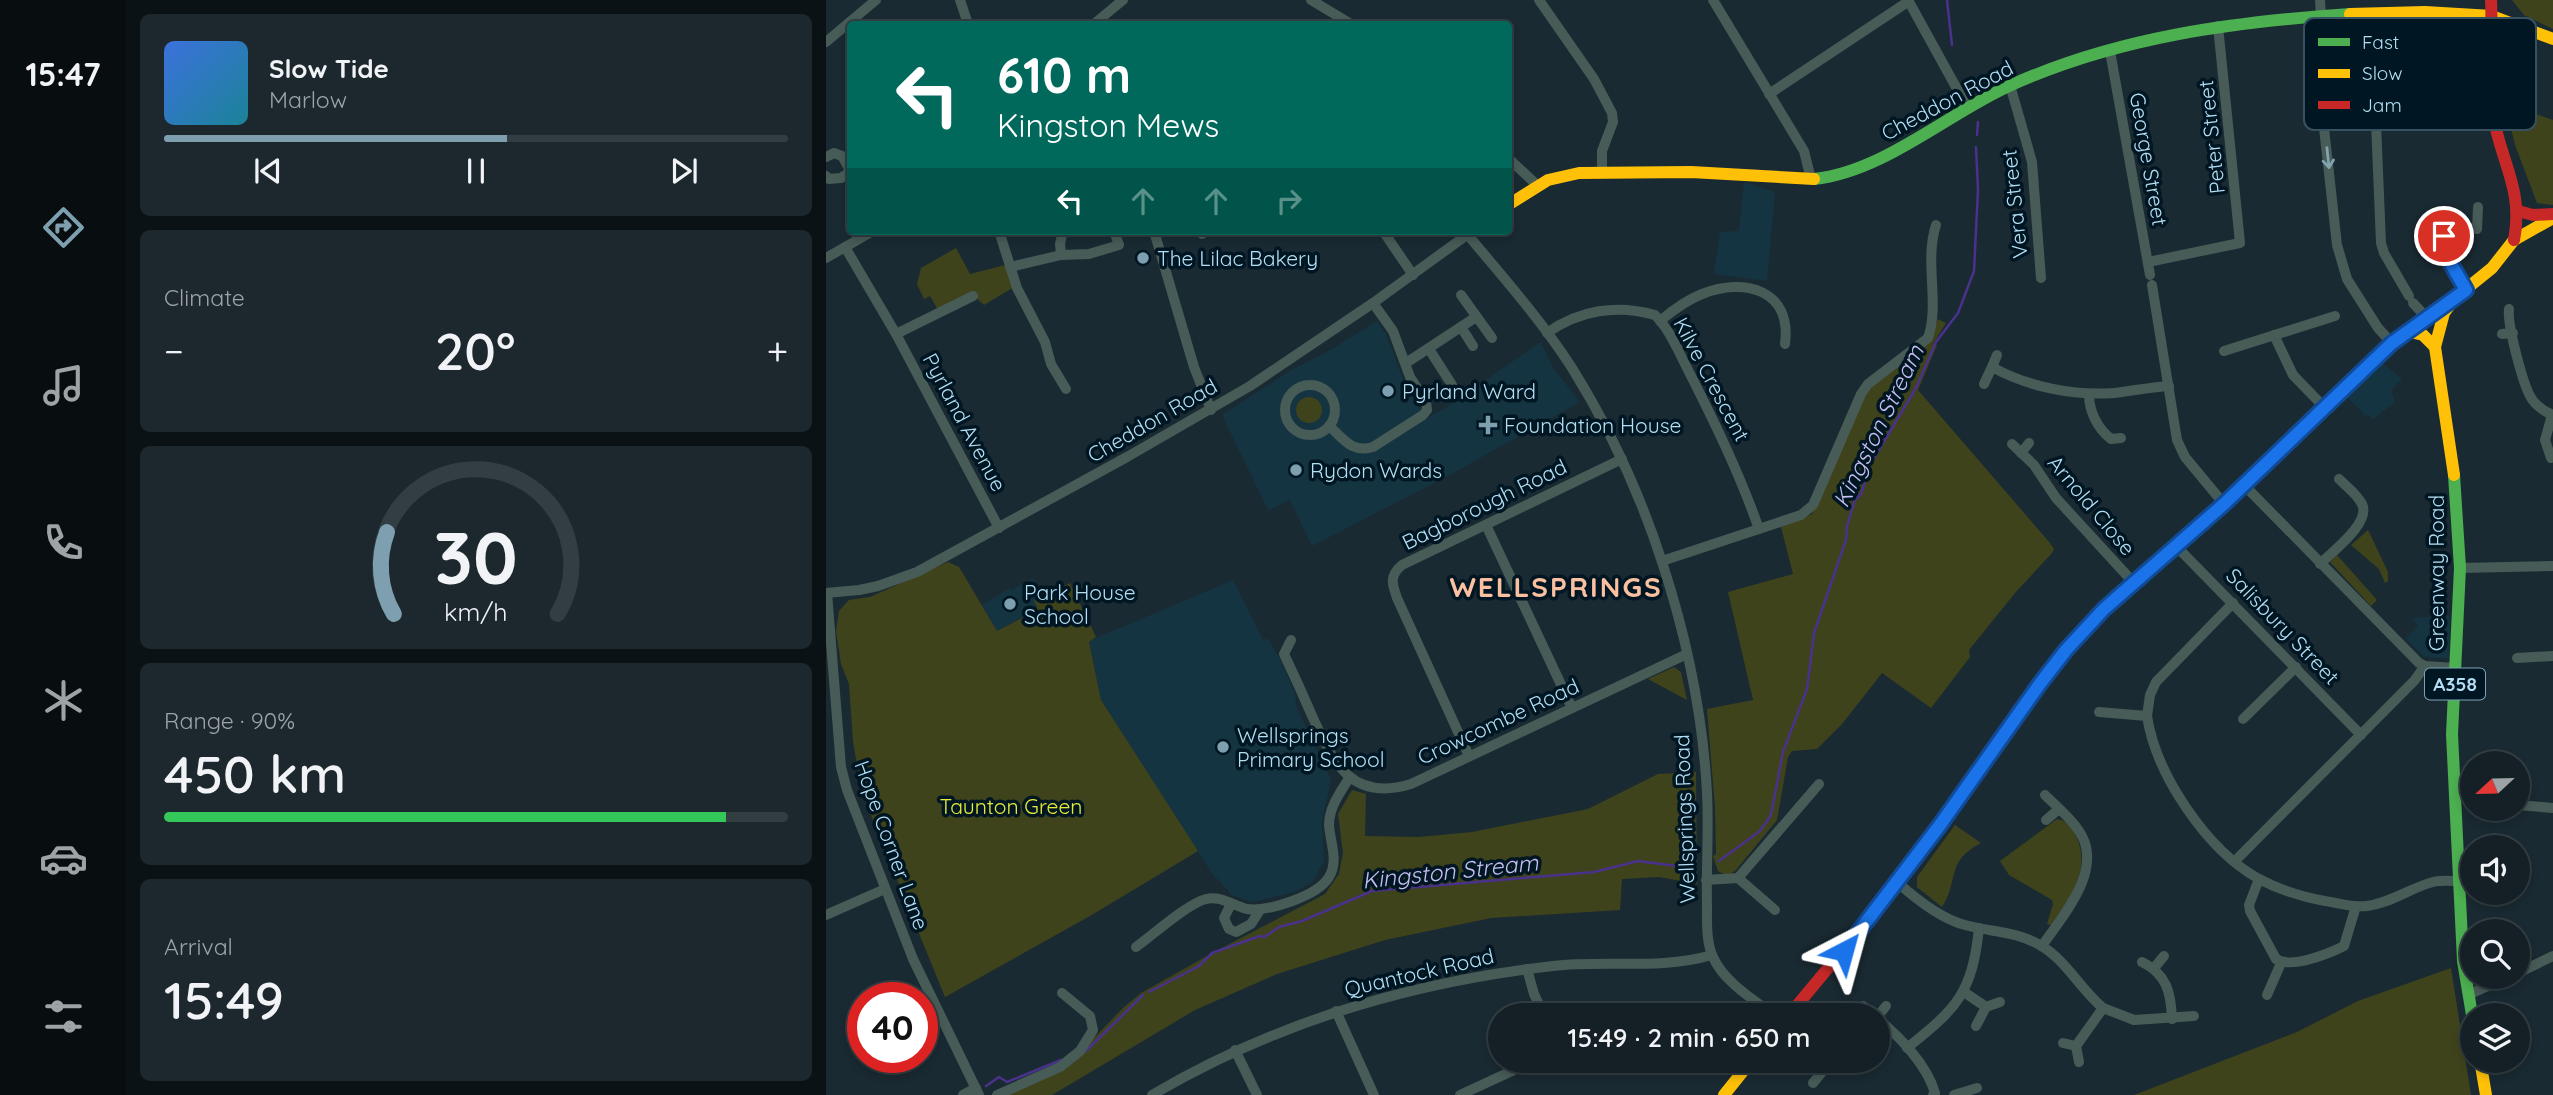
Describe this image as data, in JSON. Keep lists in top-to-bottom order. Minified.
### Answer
{"streets":{"street":["Cheddon Road","Peter Street","George Street","Vera Street","Kilve Crescent","Pyrland Avenue","Bagborough Road","Arnold Close","Greenway Road","Salisbury Street","A358","Crowcombe Road","Wellsprings Road","Hope Corner Lane","Quantock Road"]},"crossings":[["Cheddon Road","Peter Street"],["Cheddon Road","George Street"],["Cheddon Road","Vera Street"],["Cheddon Road","Pyrland Avenue"],["Cheddon Road","Hope Corner Lane"],["Peter Street","George Street"],["Kilve Crescent","Wellsprings Road"],["Bagborough Road","Crowcombe Road"],["Bagborough Road","Wellsprings Road"],["Greenway Road","A358"],["Crowcombe Road","Wellsprings Road"],["Wellsprings Road","Quantock Road"]],"districts":["WELLSPRINGS"],"water":["Kingston Stream"],"parks":["Taunton Green"],"places":{"other":["The Lilac Bakery","Pyrland Ward","Rydon Wards","Park House School","Wellsprings Primary School"],"health":["Foundation House"]},"legend":["Fast","Slow","Jam"],"north":"left","page":{"tabs":"15:47","turn":["610 m","Kingston Mews"],"song":["Slow Tide","Marlow"],"tile":["Climate",["Range · 90%","450 km"],["Arrival","15:49"]],"heat":["−","20°","+"],"limit":"40","trip":"15:49 · 2 min · 650 m","gauge":["30","km/h"]}}
